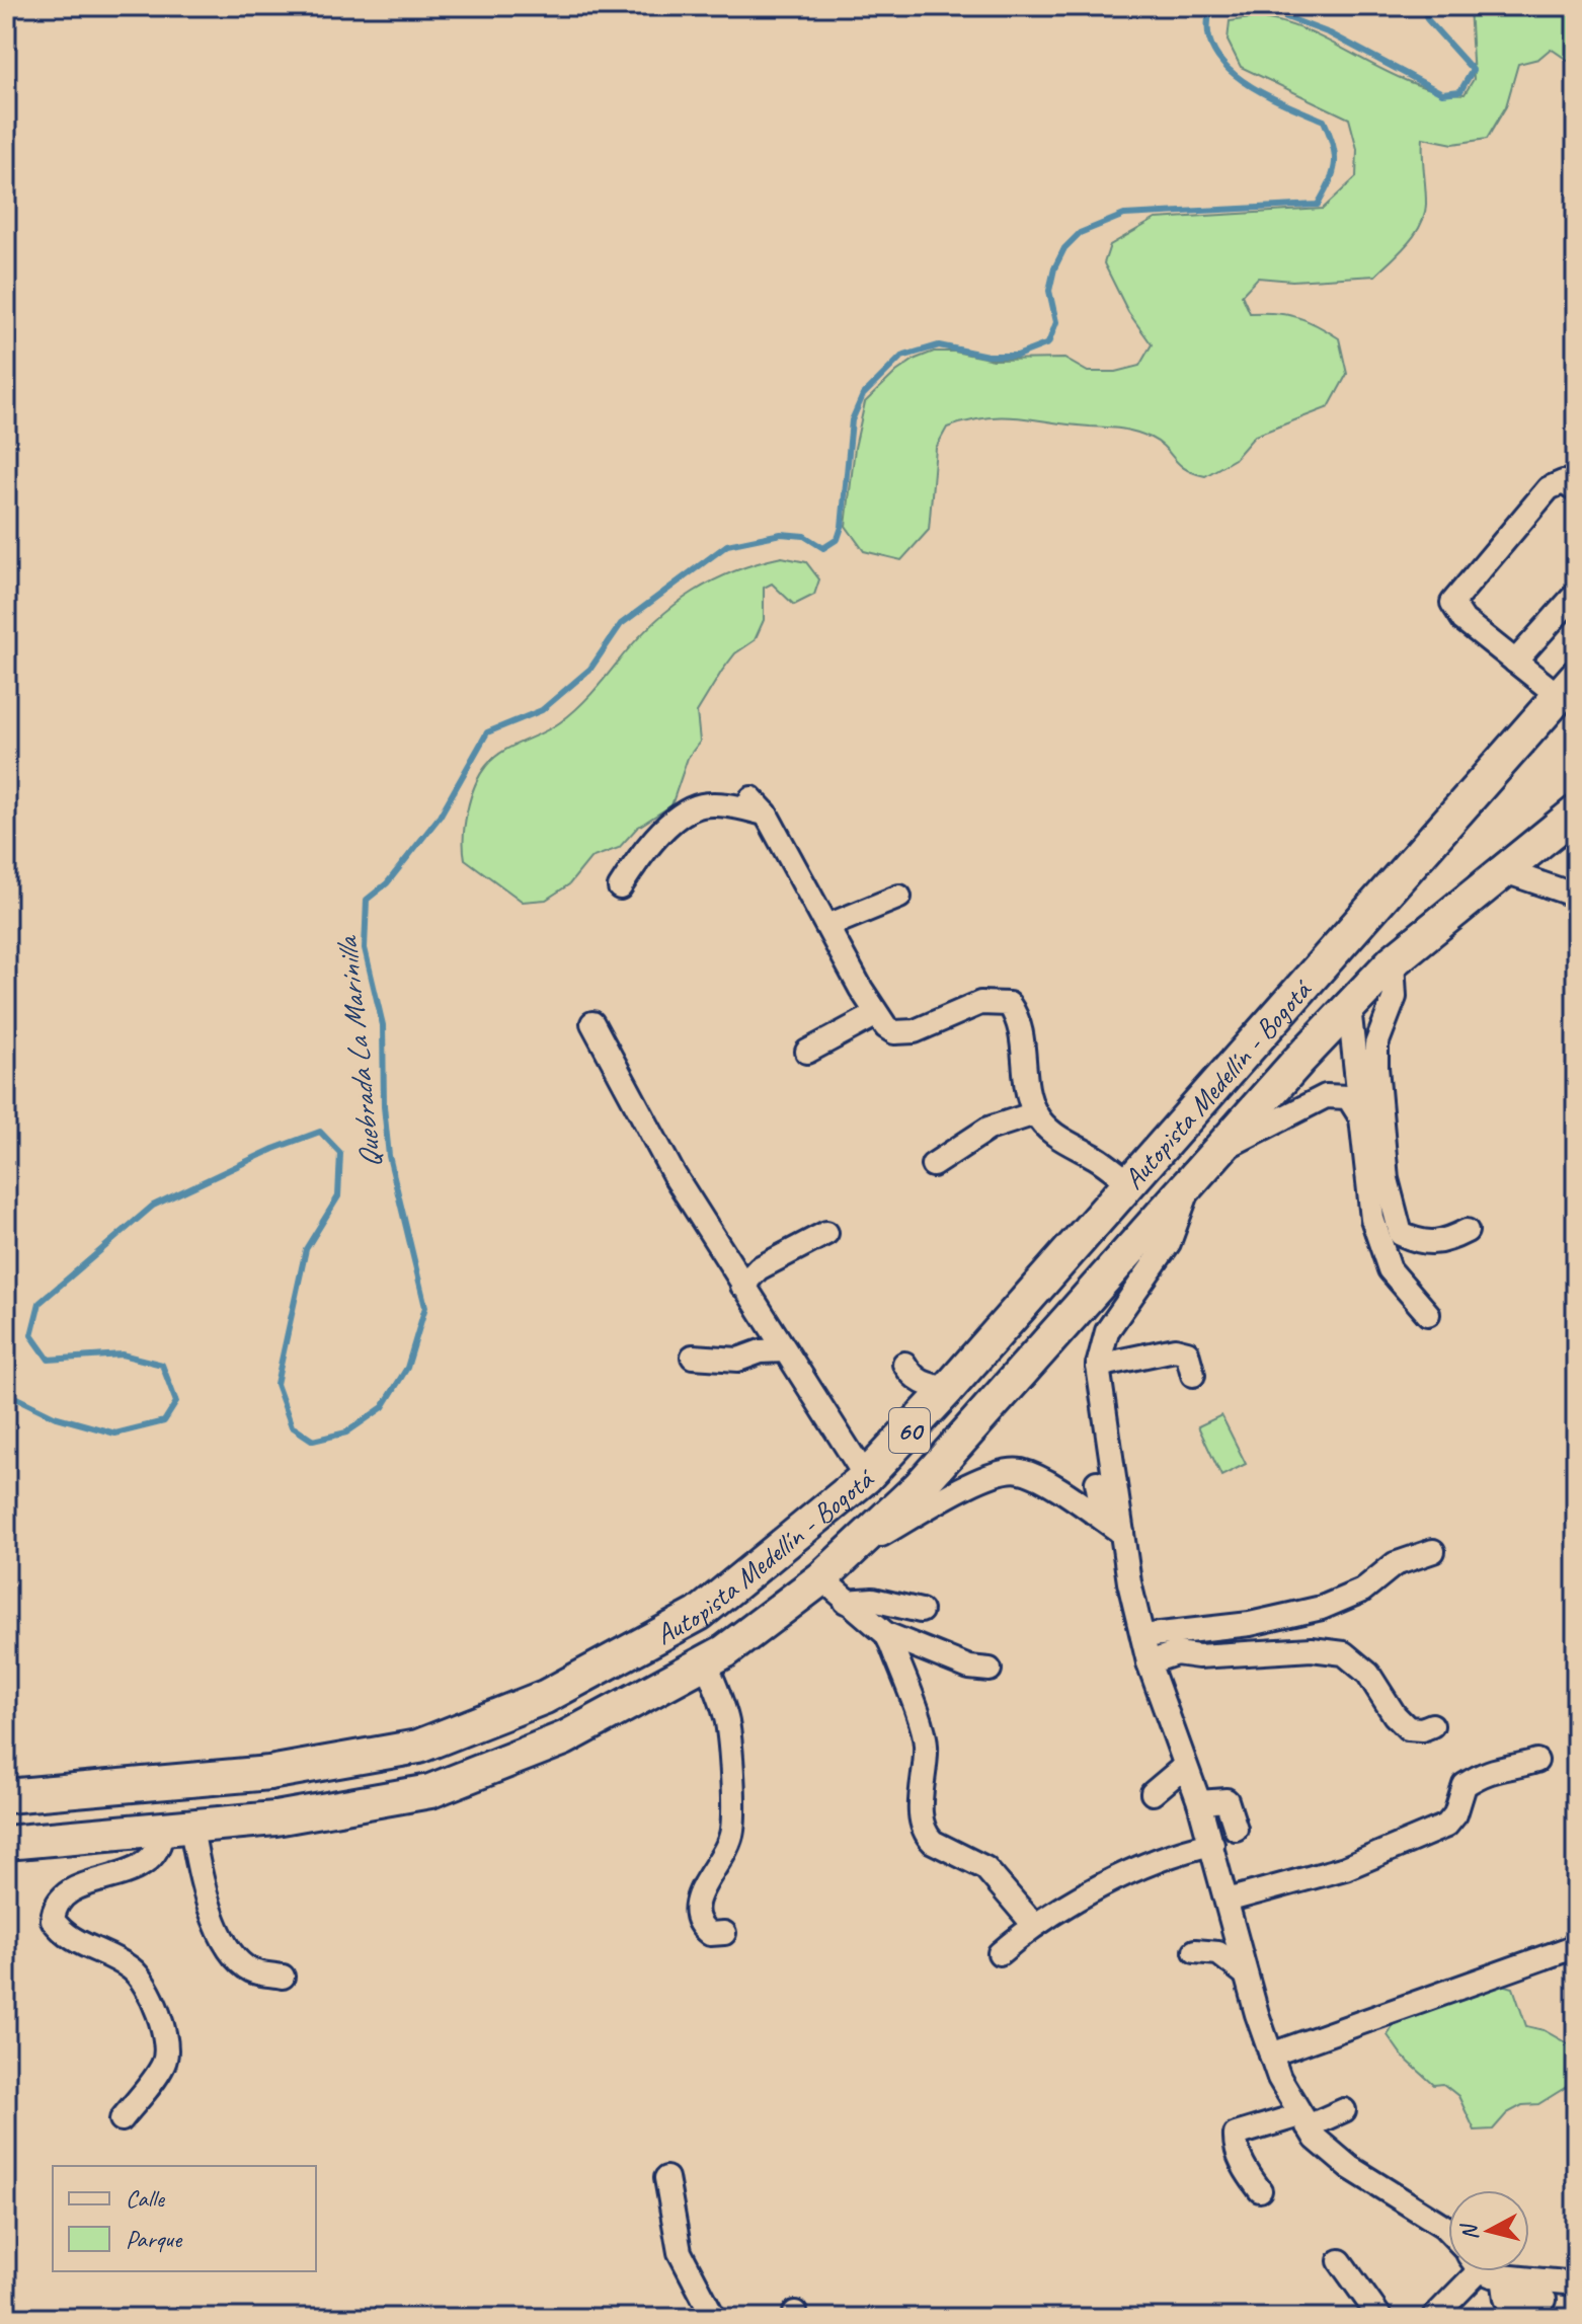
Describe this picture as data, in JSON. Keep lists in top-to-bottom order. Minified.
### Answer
{"streets":{"highway":["Autopista Medellín - Bogotá","60"]},"water":["Quebrada La Marinilla"],"legend":["Calle","Parque"],"north":"left"}
